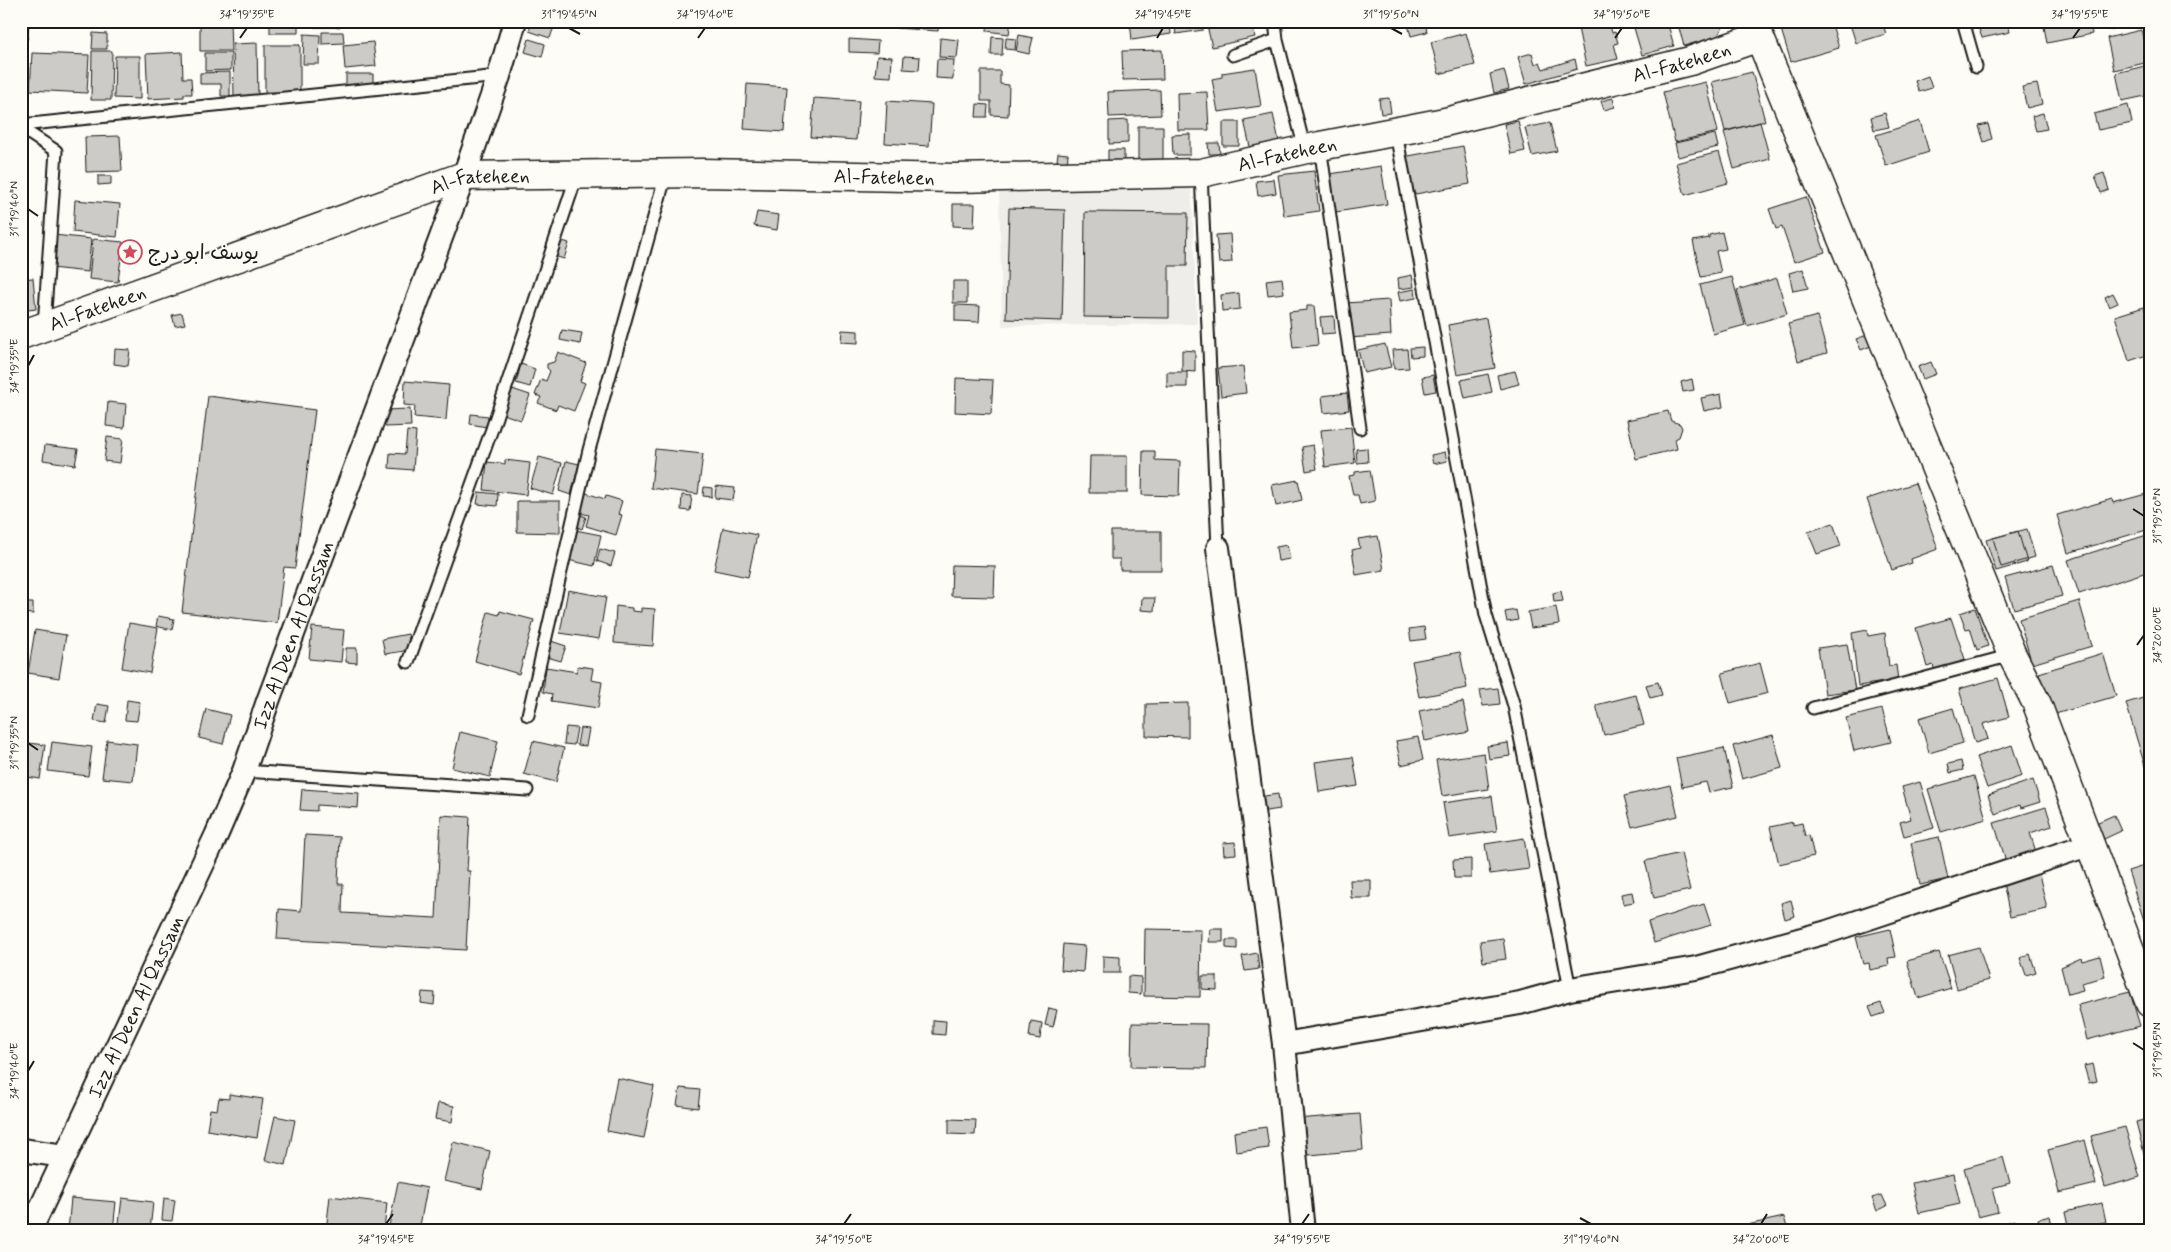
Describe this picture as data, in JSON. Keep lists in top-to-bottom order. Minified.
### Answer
{"streets":{"street":["Al-Fateheen","Izz Al Deen Al Qassam"]},"crossings":[["Al-Fateheen","Izz Al Deen Al Qassam"]],"places":{"place":["يوسف ابو درج"]},"coordinates":["34°19'35\"E","31°19'45\"N","34°19'40\"E","34°19'45\"E","31°19'50\"N","34°19'50\"E","34°19'55\"E","31°19'40\"N","34°20'00\"E","31°19'35\"N"]}
